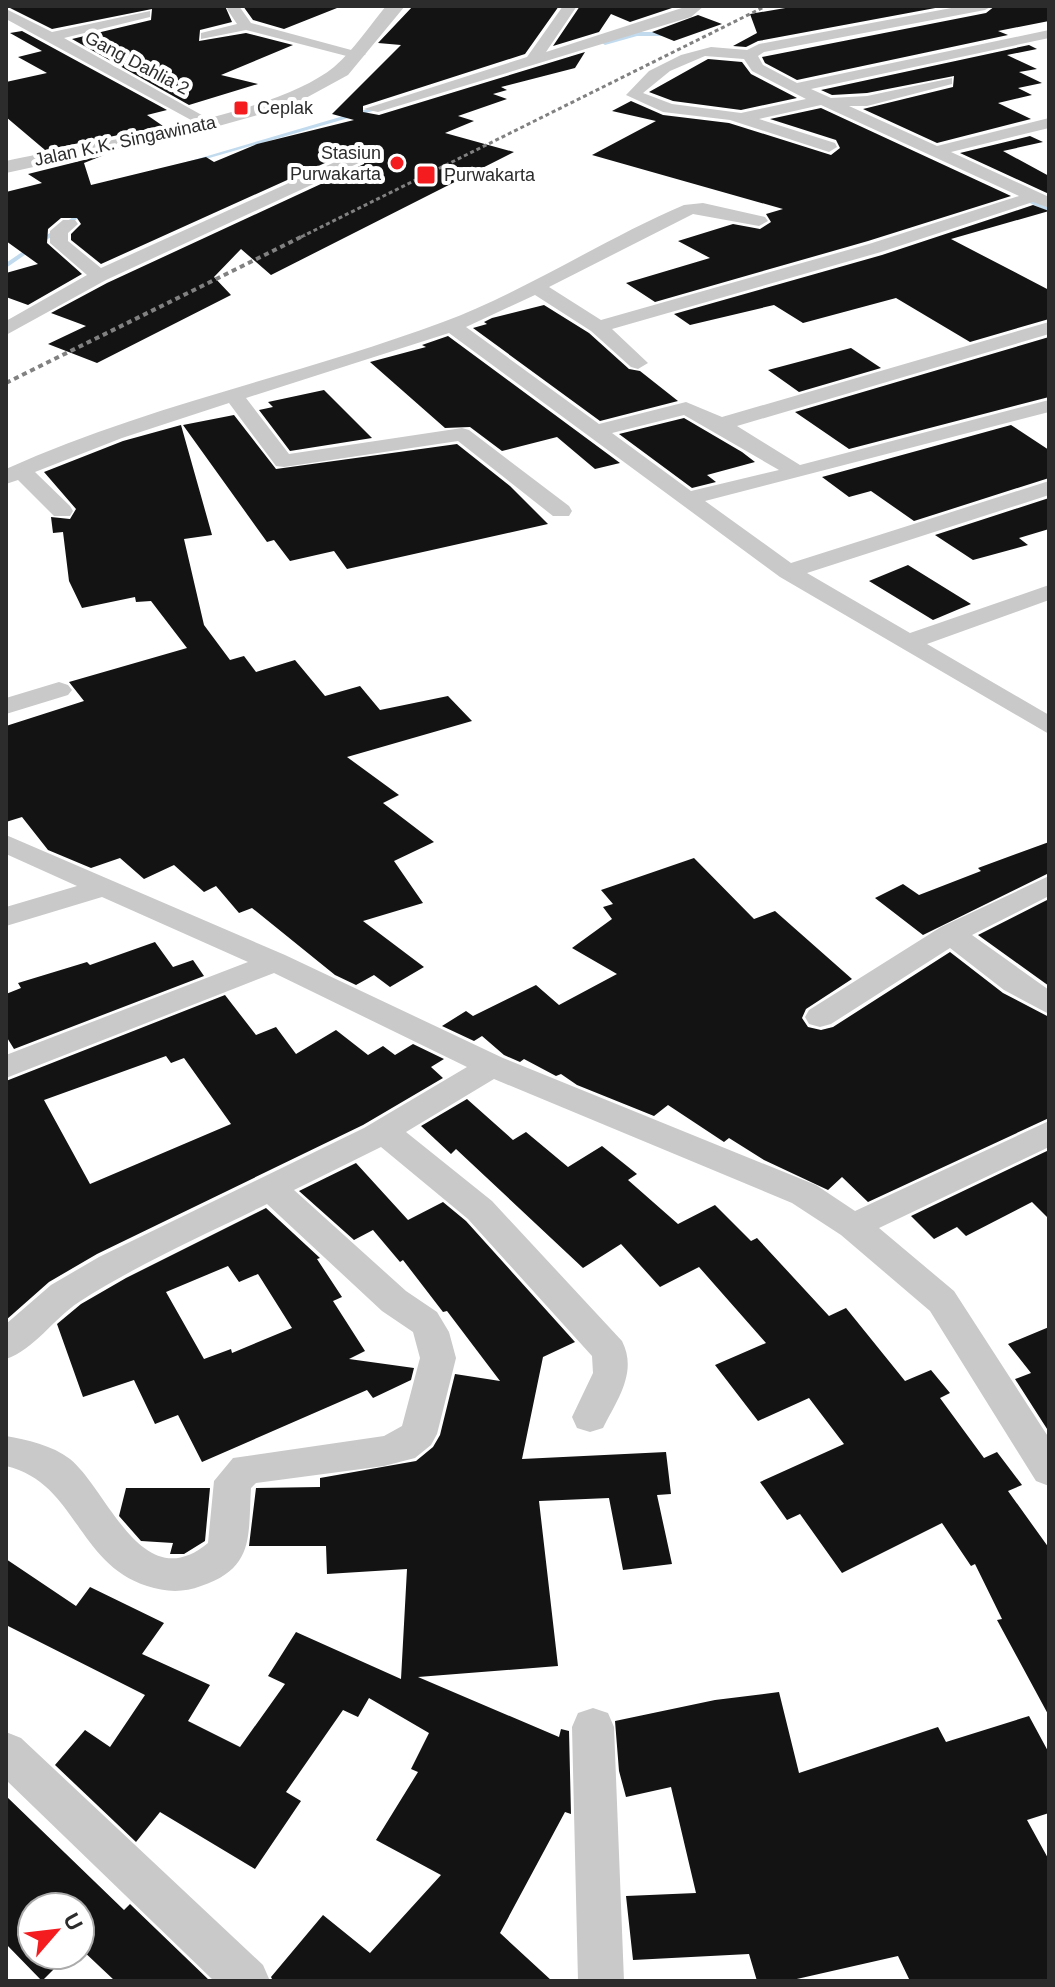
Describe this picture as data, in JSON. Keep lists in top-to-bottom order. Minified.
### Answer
{"streets":{"street":["Gang Dahlia 2","Jalan K.K. Singawinata"]},"crossings":[["Gang Dahlia 2","Jalan K.K. Singawinata"]],"places":{"transit":["Ceplak","Purwakarta"],"other":["Stasiun Purwakarta"]},"north":"top right"}
